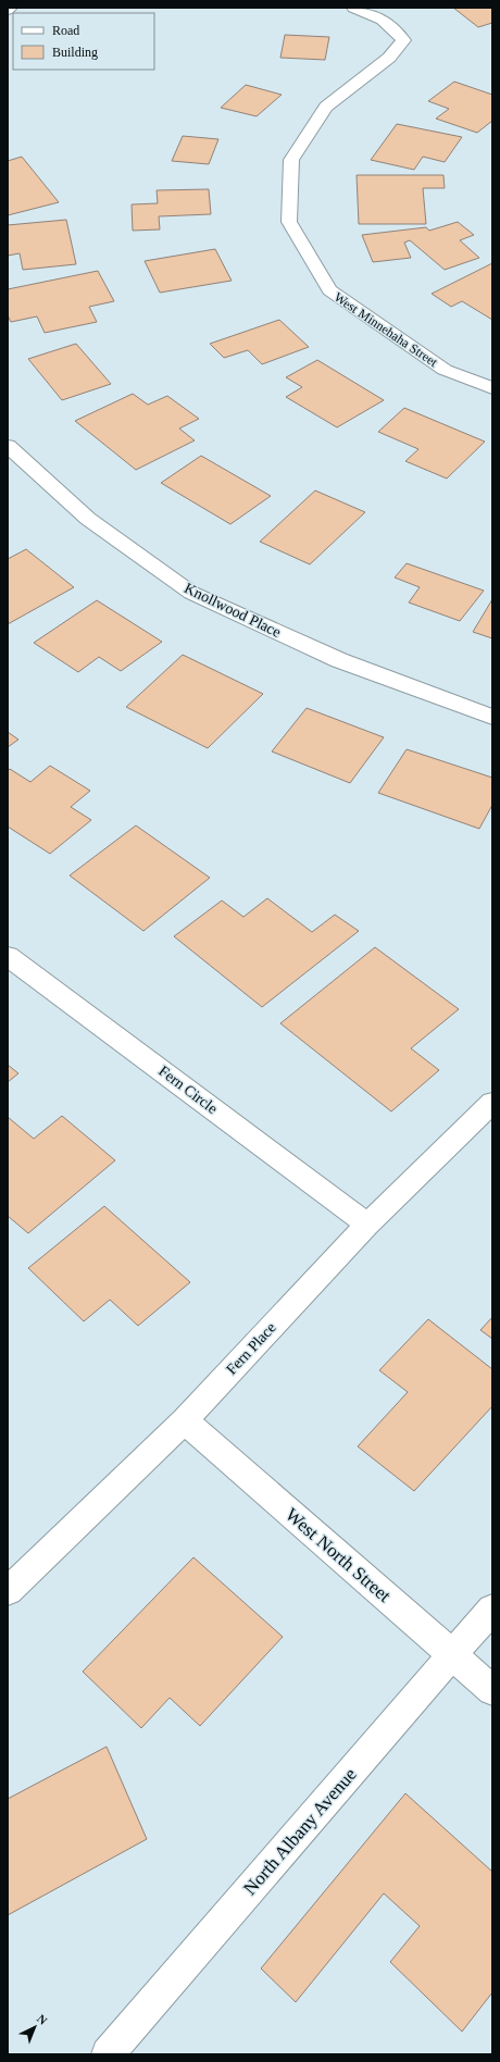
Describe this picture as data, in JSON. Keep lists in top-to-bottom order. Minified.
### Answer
{"streets":{"street":["West Minnehaha Street","Knollwood Place","Fern Circle","Fern Place","West North Street","North Albany Avenue"]},"crossings":[["Fern Circle","Fern Place"],["Fern Place","West North Street"],["West North Street","North Albany Avenue"]],"legend":["Road","Building"],"north":"top right"}
